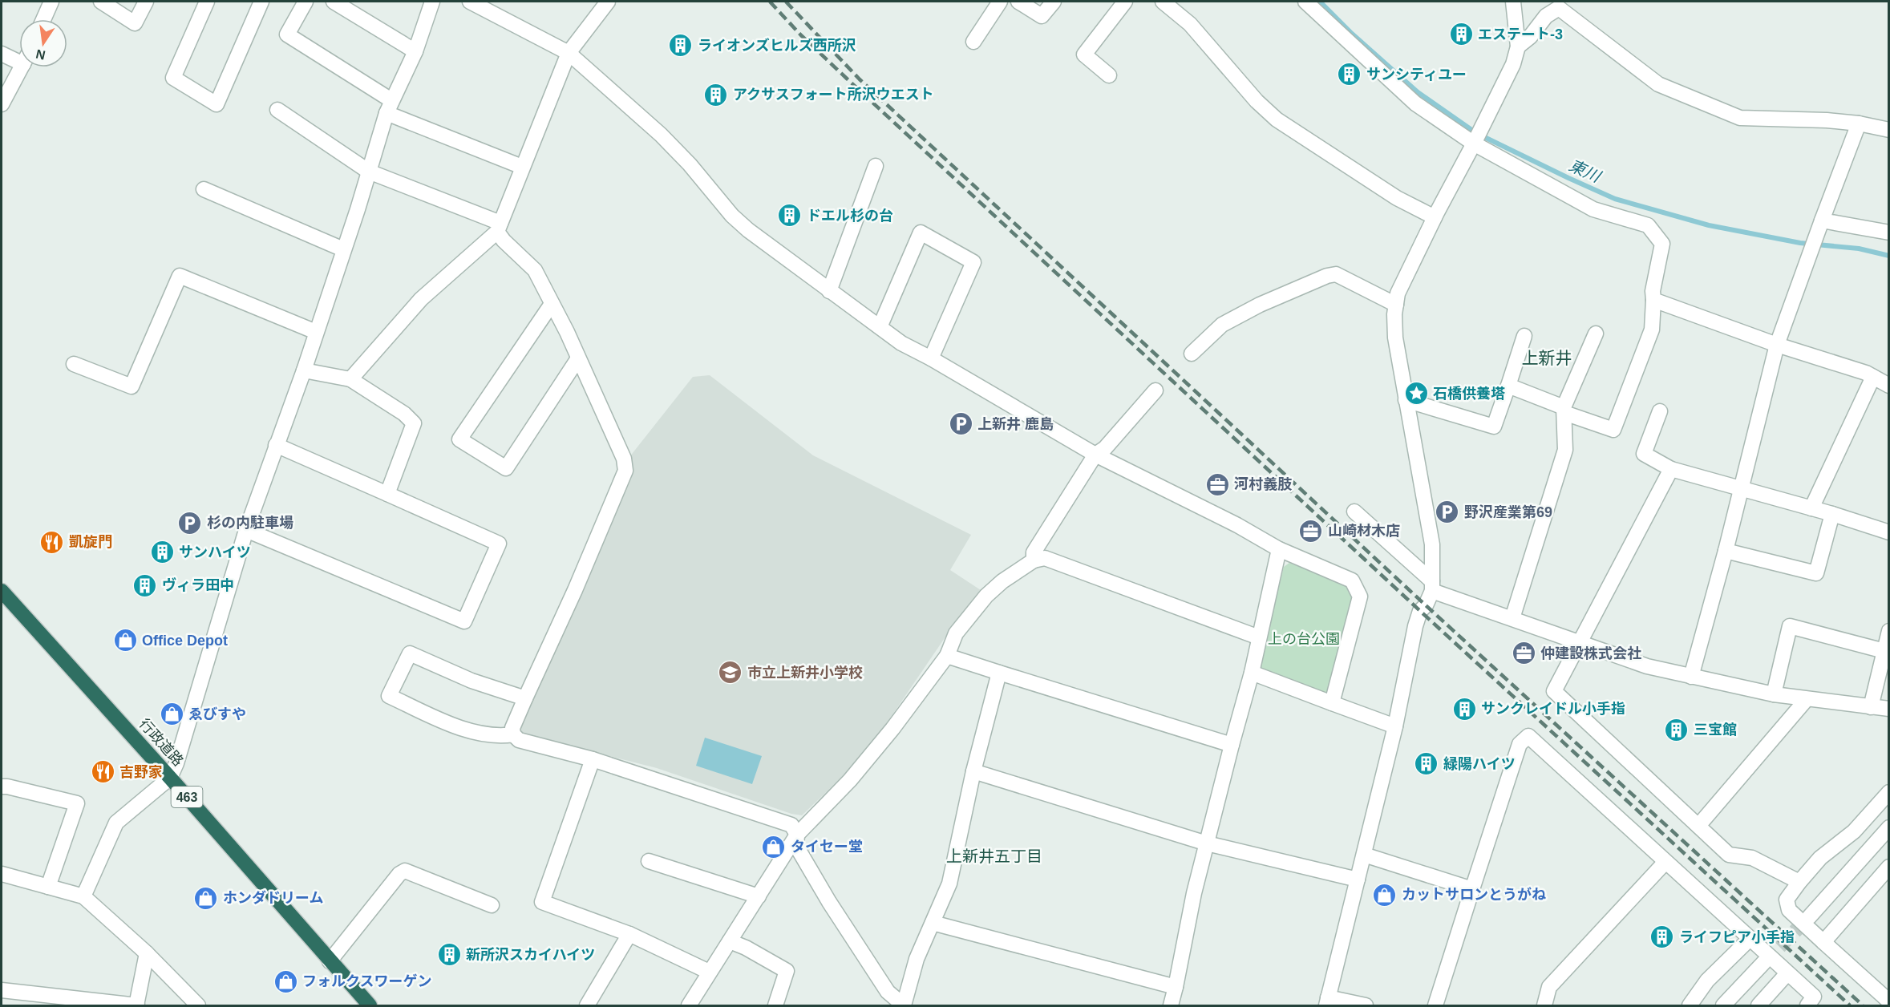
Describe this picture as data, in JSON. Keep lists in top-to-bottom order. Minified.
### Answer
{"streets":{"highway":["行政道路","463"]},"districts":["上新井","上新井五丁目"],"water":["東川"],"parks":["上の台公園"],"places":{"building":["エステート-3","ライオンズヒルズ西所沢","サンシティユー","アクサスフォート所沢ウエスト","ドエル杉の台","サンハイツ","ヴィラ田中","サンクレイドル小手指","三宝館","緑陽ハイツ","ライフピア小手指","新所沢スカイハイツ"],"place":["石橋供養塔"],"parking":["上新井 鹿島","野沢産業第69","杉の内駐車場"],"office":["河村義肢","山崎材木店","仲建設株式会社"],"restaurant":["凱旋門","吉野家"],"shop":["Office Depot","ゑびすや","タイセー堂","カットサロンとうがね","ホンダドリーム","フォルクスワーゲン"],"school or university":["市立上新井小学校"]},"north":"bottom"}
